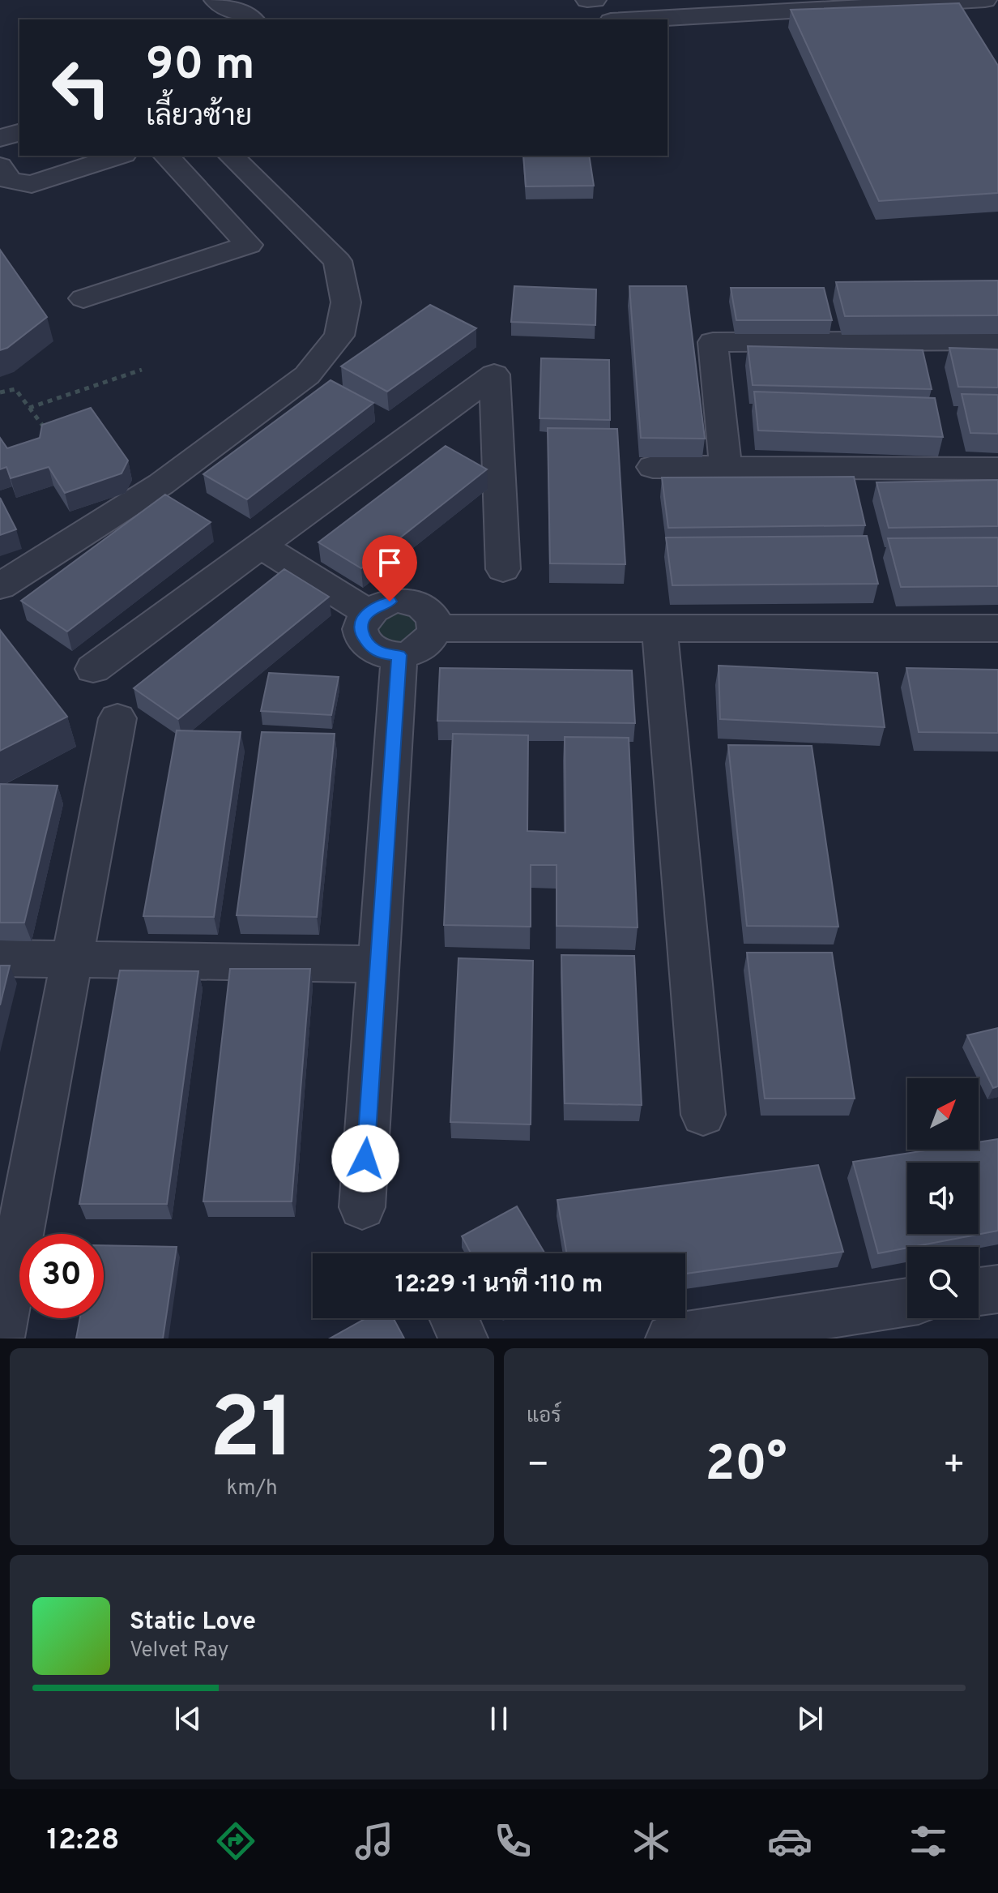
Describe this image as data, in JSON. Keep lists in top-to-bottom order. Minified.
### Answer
{"north":"top right","page":{"turn":["90 m","เลี้ยวซ้าย"],"limit":"30","trip":"12:29 · 1 นาที · 110 m","tile":[["21","km/h"],"แอร์"],"heat":["−","20°","+"],"song":["Static Love","Velvet Ray"],"tabs":"12:28"}}
